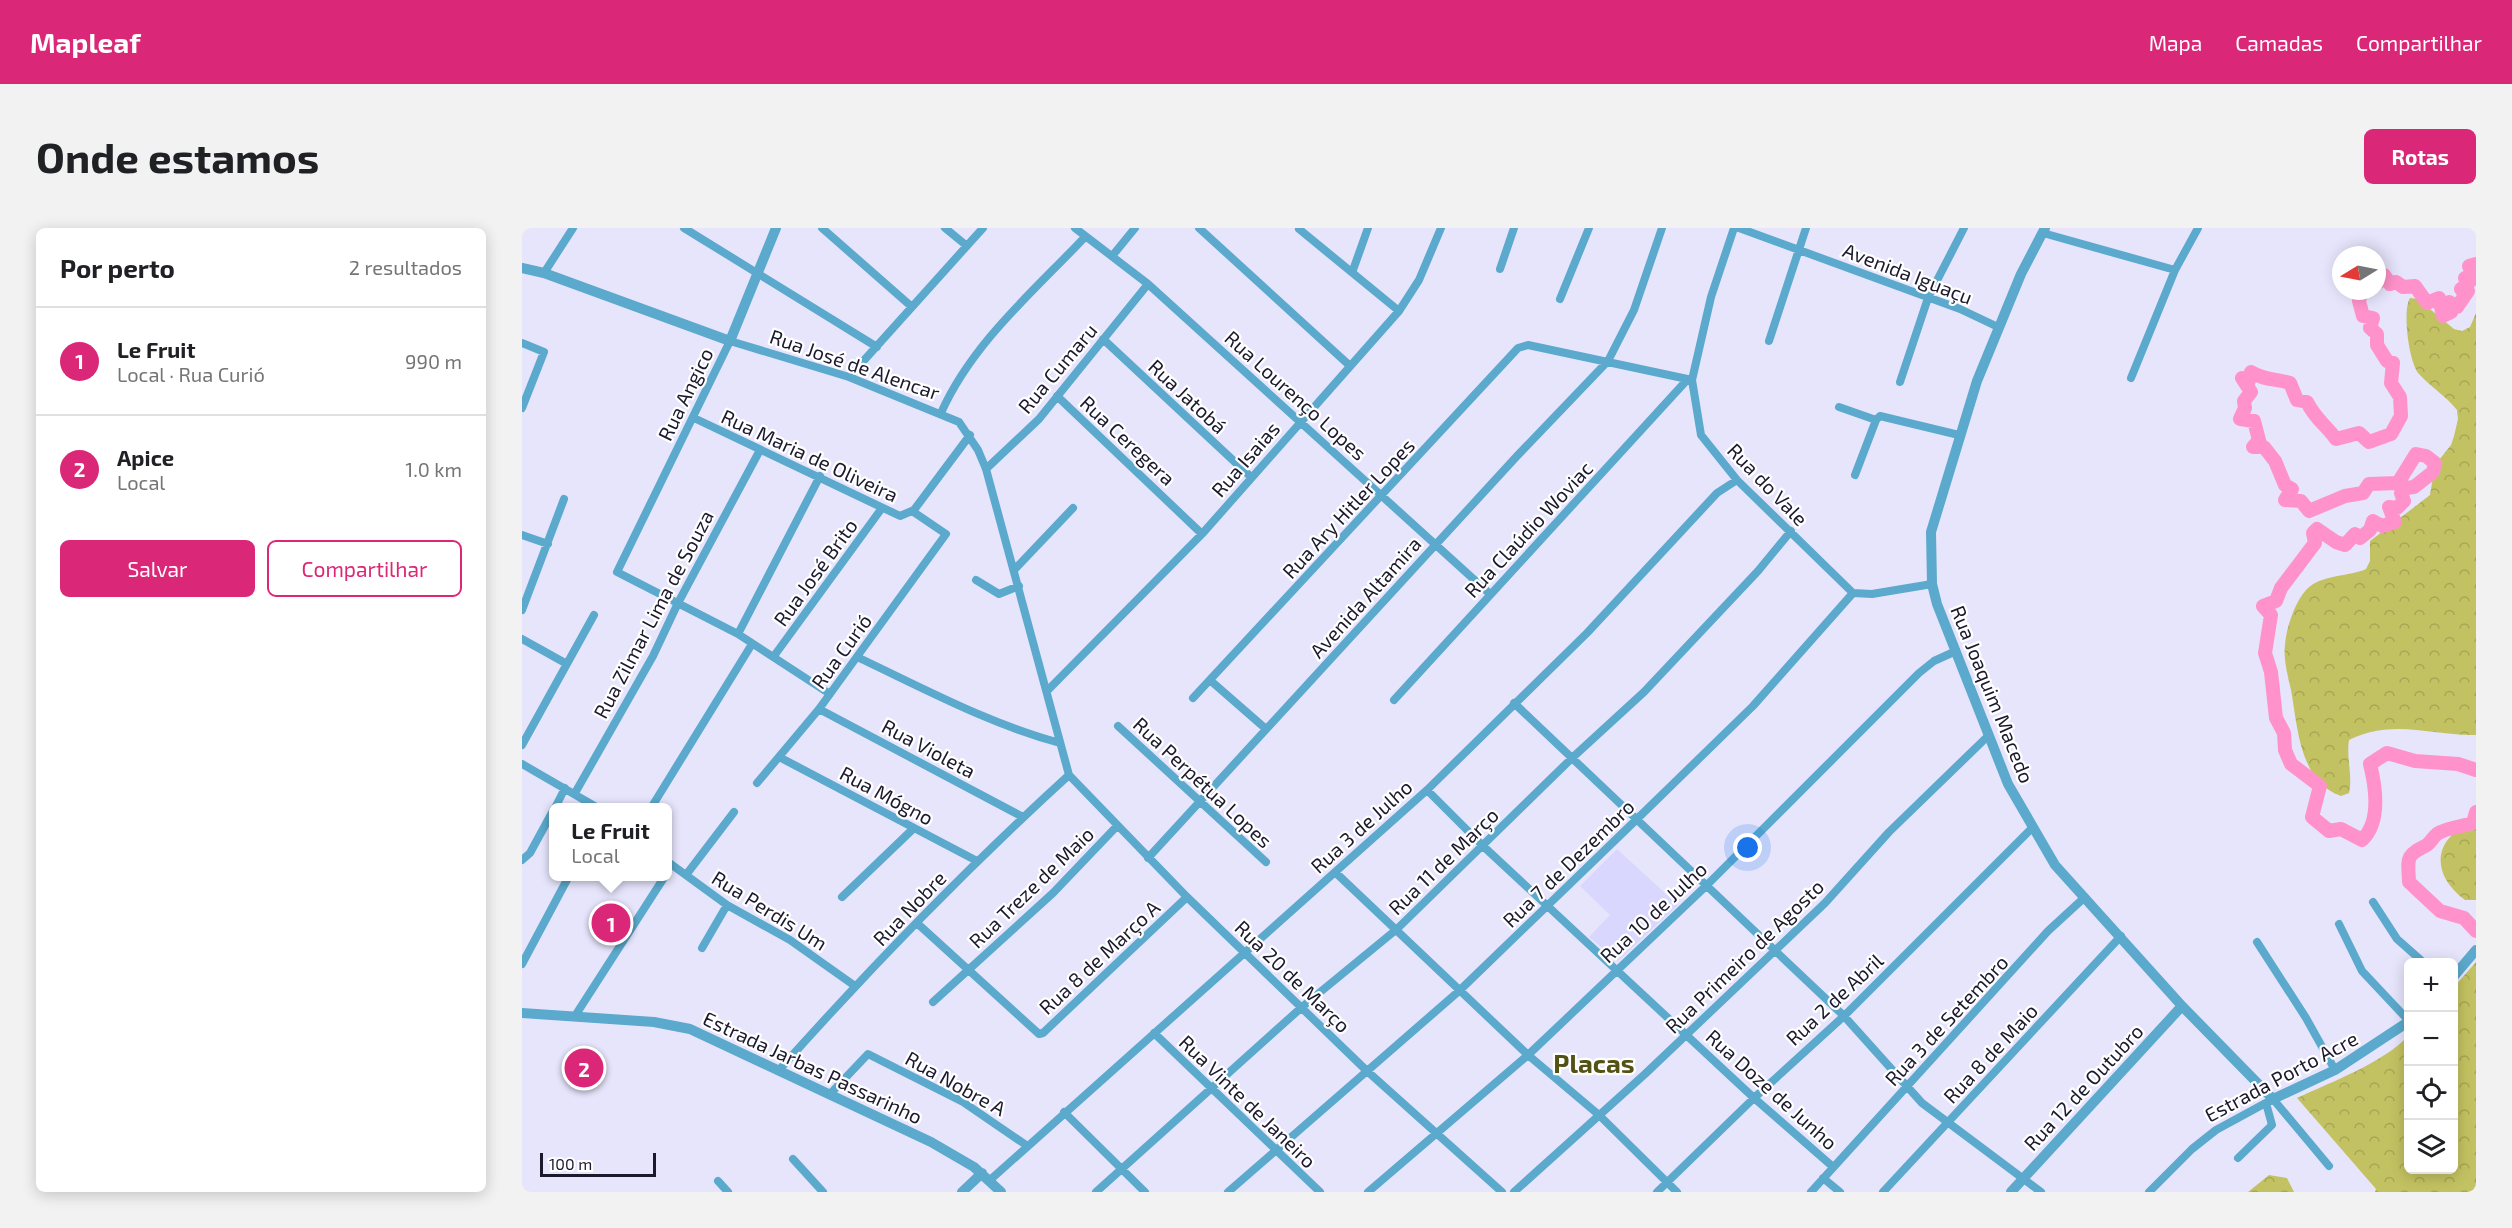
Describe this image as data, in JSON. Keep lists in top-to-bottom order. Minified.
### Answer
{"streets":{"street":["Avenida Iguaçu","Rua José de Alencar","Rua Cumaru","Rua Angico","Rua Lourenço Lopes","Rua Jatobá","Rua Ceregera","Rua Maria de Oliveira","Rua Isaias","Rua do Vale","Rua Ary Hitler Lopes","Rua Claúdio Woviac","Rua José Brito","Avenida Altamira","Rua Zilmar Lima de Souza","Rua Curió","Rua Joaquim Macedo","Rua Violeta","Rua Perpétua Lopes","Rua Mógno","Rua 3 de Julho","Rua 11 de Março","Rua 7 de Dezembro","Rua Treze de Maio","Rua Nobre","Rua Perdis Um","Rua 10 de Julho","Rua Primeiro de Agosto","Rua 8 de Março A","Rua 20 de Março","Rua 2 de Abril","Rua 3 de Setembro","Rua 8 de Maio","Estrada Jarbas Passarinho","Estrada Porto Acre","Rua Nobre A","Rua 12 de Outubro","Rua Doze de Junho","Rua Vinte de Janeiro"]},"crossings":[["Avenida Iguaçu","Rua Joaquim Macedo"],["Rua José de Alencar","Rua Cumaru"],["Rua José de Alencar","Rua Angico"],["Rua José de Alencar","Rua Isaias"],["Rua José de Alencar","Rua Nobre"],["Rua José de Alencar","Rua 20 de Março"],["Rua Cumaru","Rua Lourenço Lopes"],["Rua Cumaru","Rua Jatobá"],["Rua Cumaru","Rua Ceregera"],["Rua Angico","Rua Maria de Oliveira"],["Rua Angico","Rua Zilmar Lima de Souza"],["Rua Lourenço Lopes","Rua Isaias"],["Rua Lourenço Lopes","Rua Ary Hitler Lopes"],["Rua Lourenço Lopes","Rua Claúdio Woviac"],["Rua Lourenço Lopes","Avenida Altamira"],["Rua Jatobá","Rua Isaias"],["Rua Ceregera","Rua Isaias"],["Rua Maria de Oliveira","Rua José Brito"],["Rua Maria de Oliveira","Rua Zilmar Lima de Souza"],["Rua Maria de Oliveira","Rua Curió"],["Rua do Vale","Rua Claúdio Woviac"],["Rua do Vale","Rua 3 de Julho"],["Rua do Vale","Rua 11 de Março"],["Rua do Vale","Rua 7 de Dezembro"],["Rua Ary Hitler Lopes","Avenida Altamira"],["Avenida Altamira","Rua Perpétua Lopes"],["Avenida Altamira","Rua 20 de Março"],["Rua Curió","Rua Violeta"],["Rua Curió","Rua Mógno"],["Rua Joaquim Macedo","Rua 10 de Julho"],["Rua Joaquim Macedo","Rua Primeiro de Agosto"],["Rua Joaquim Macedo","Rua 2 de Abril"],["Rua Joaquim Macedo","Rua 3 de Setembro"],["Rua Joaquim Macedo","Rua 8 de Maio"],["Rua Joaquim Macedo","Estrada Porto Acre"],["Rua Joaquim Macedo","Rua 12 de Outubro"],["Rua Violeta","Rua Nobre"],["Rua Mógno","Rua Nobre"],["Rua 3 de Julho","Rua 20 de Março"],["Rua 3 de Julho","Estrada Jarbas Passarinho"],["Rua 3 de Julho","Rua Nobre A"],["Rua 3 de Julho","Rua Doze de Junho"],["Rua 3 de Julho","Rua Vinte de Janeiro"],["Rua 11 de Março","Rua 20 de Março"],["Rua 11 de Março","Rua Doze de Junho"],["Rua 11 de Março","Rua Vinte de Janeiro"],["Rua 7 de Dezembro","Rua 20 de Março"],["Rua 7 de Dezembro","Rua Doze de Junho"],["Rua 7 de Dezembro","Rua Vinte de Janeiro"],["Rua Treze de Maio","Rua 8 de Março A"],["Rua Treze de Maio","Rua 20 de Março"],["Rua Nobre","Rua Perdis Um"],["Rua Nobre","Rua 20 de Março"],["Rua Nobre","Estrada Jarbas Passarinho"],["Rua 10 de Julho","Rua 20 de Março"],["Rua 10 de Julho","Rua Doze de Junho"],["Rua Primeiro de Agosto","Rua Doze de Junho"],["Rua 8 de Março A","Rua 20 de Março"],["Rua 2 de Abril","Rua Doze de Junho"],["Rua 3 de Setembro","Rua Doze de Junho"],["Estrada Jarbas Passarinho","Rua Nobre A"]],"districts":["Placas"],"scale_bar":"100 m","north":"left","page":{"header":"Mapleaf","nav":["Mapa","Camadas","Compartilhar"],"buttons":["Rotas",["Salvar","Compartilhar"]],"title":"Onde estamos","heading":["Por perto","2 resultados"],"list":[{"mark":"1","name":"Le Fruit","note":"Local · Rua Curió","value":"990 m"},{"mark":"2","name":"Apice","note":"Local","value":"1.0 km"}],"popup":["Le Fruit","Local"],"pins":["1","2"],"map_buttons":["+","−"],"scale":"100 m"}}
